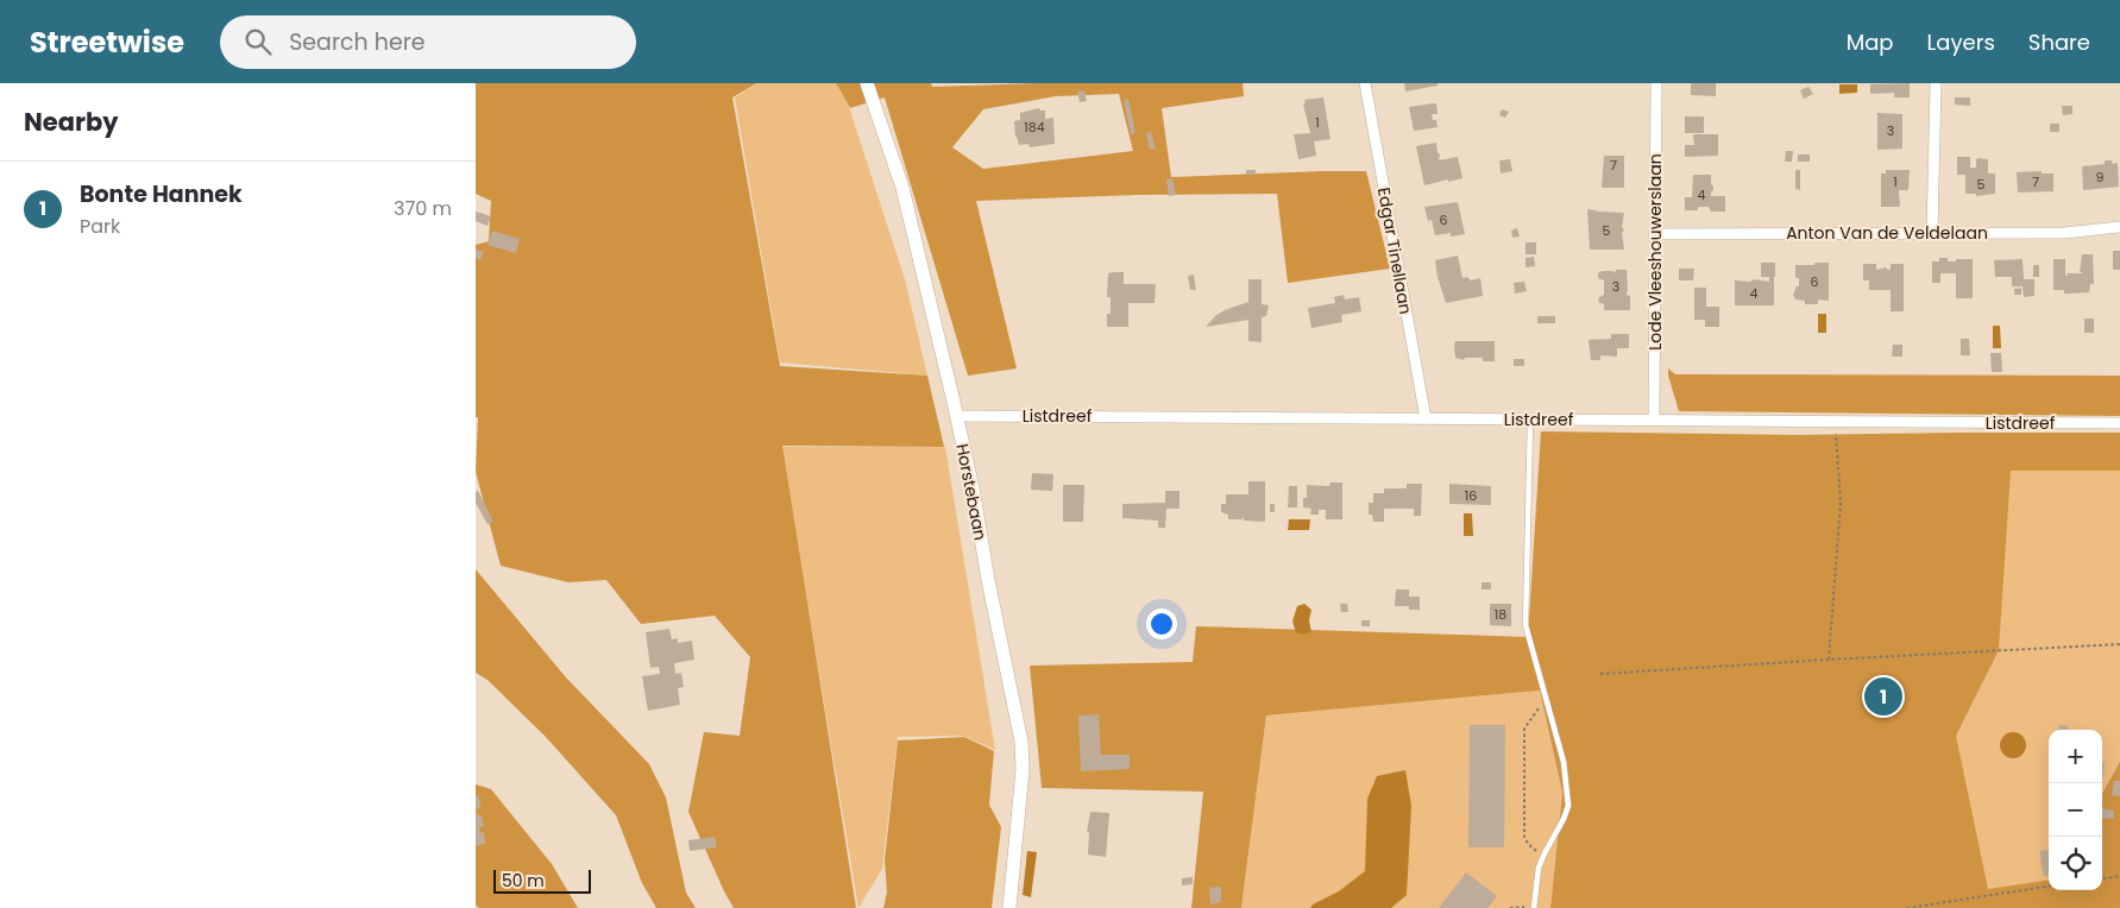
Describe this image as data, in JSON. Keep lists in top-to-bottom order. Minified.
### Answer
{"streets":{"street":["Anton Van de Veldelaan","Edgar Tinellaan","Lode Vleeshouwerslaan","Listdreef","Horstebaan"]},"crossings":[["Anton Van de Veldelaan","Lode Vleeshouwerslaan"],["Edgar Tinellaan","Listdreef"],["Lode Vleeshouwerslaan","Listdreef"],["Listdreef","Horstebaan"]],"house_numbers":["1","184","3","7","9","1","7","5","4","6","5","6","3","4","16","18"],"scale_bar":"50 m","page":{"header":"Streetwise","search":"Search here","nav":["Map","Layers","Share"],"heading":"Nearby","list":[{"mark":"1","name":"Bonte Hannek","note":"Park","value":"370 m"}],"pins":"1","map_buttons":["+","−"],"scale":"50 m"}}
